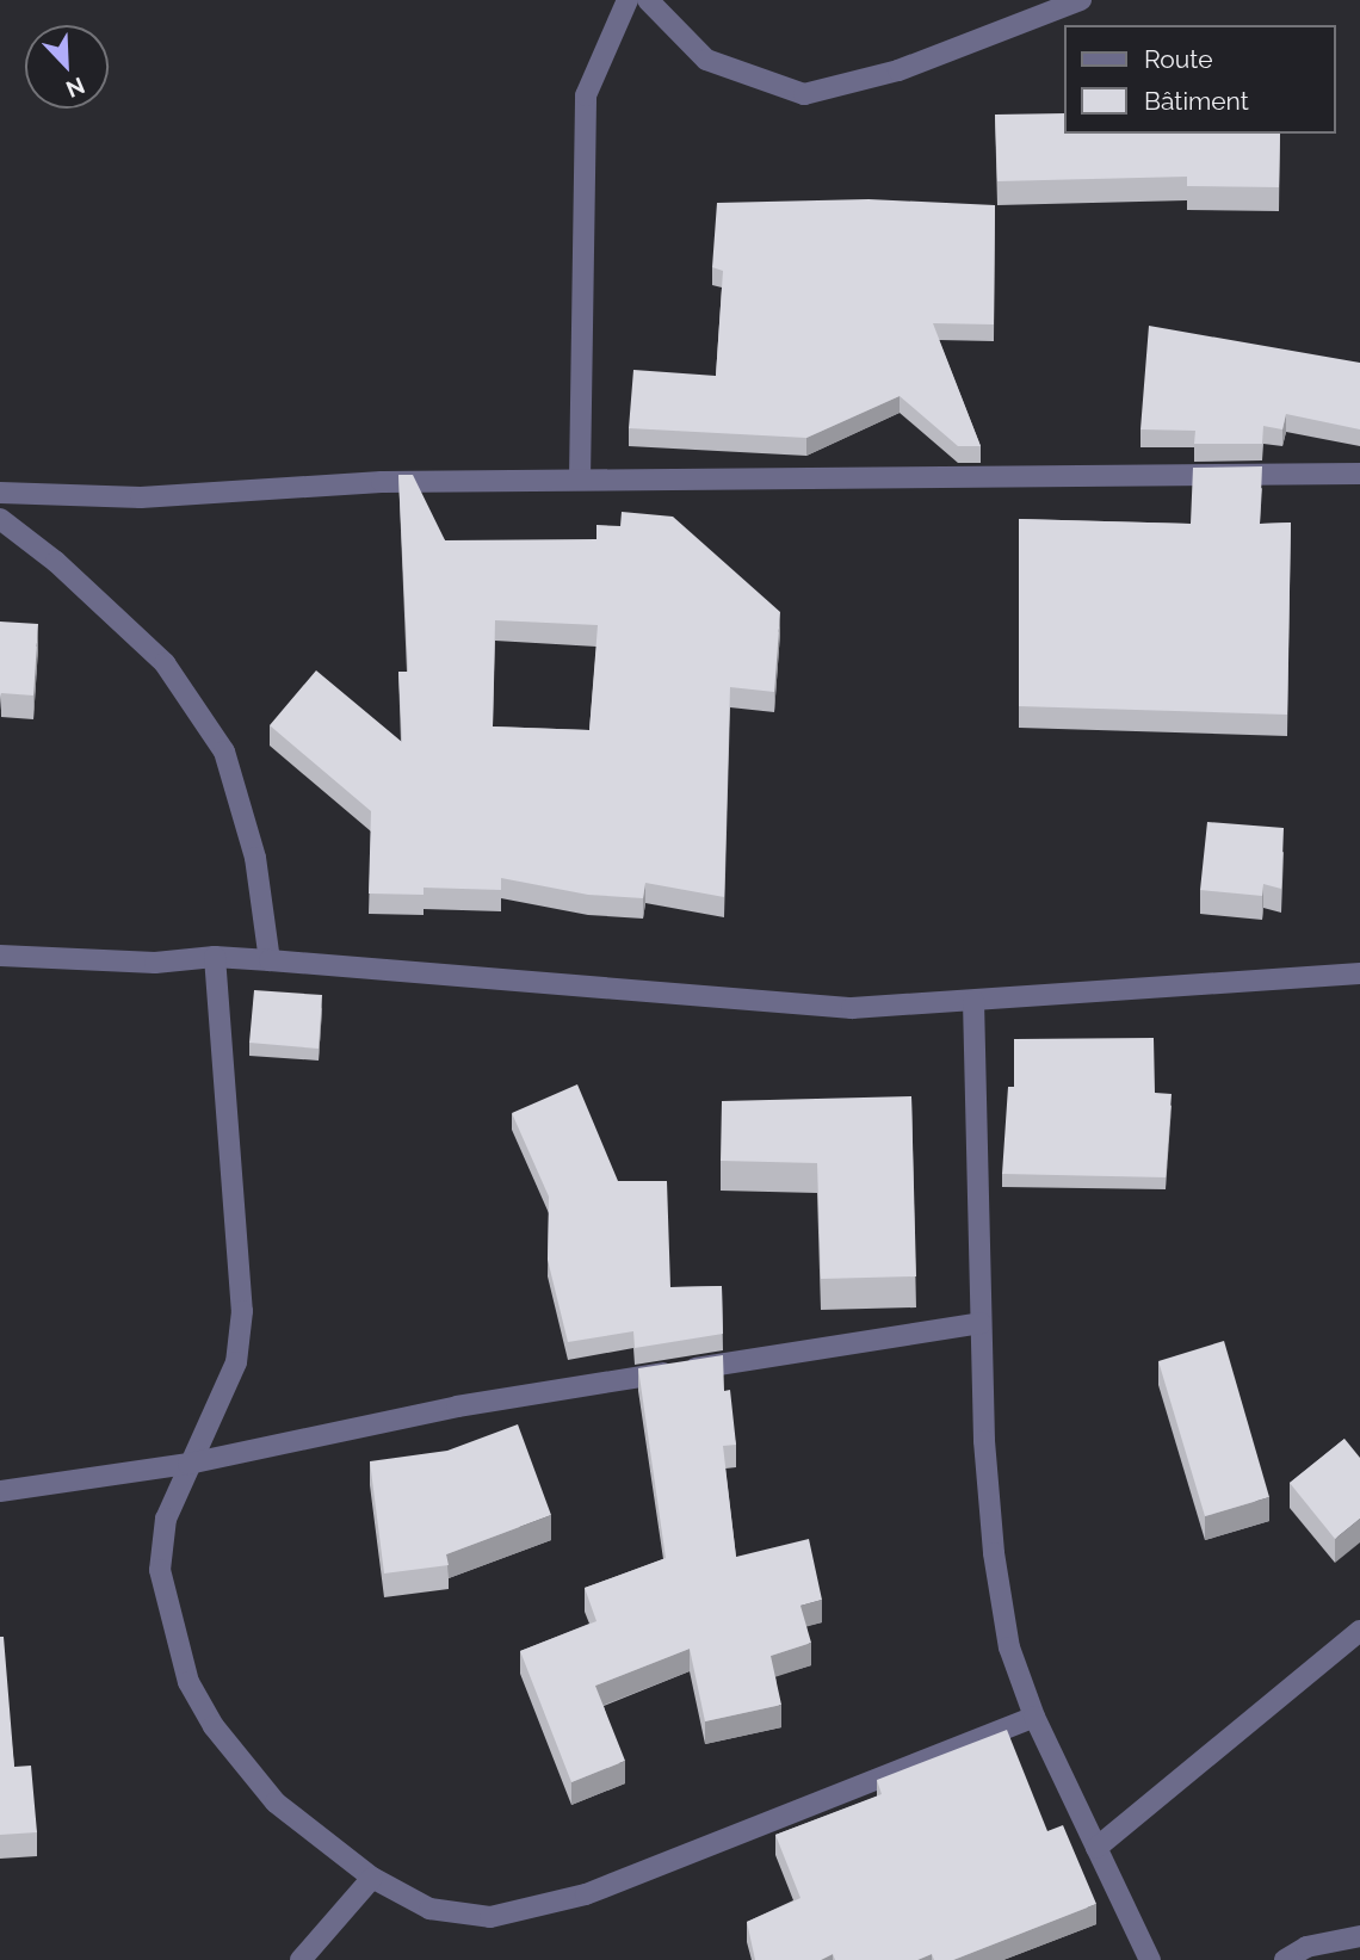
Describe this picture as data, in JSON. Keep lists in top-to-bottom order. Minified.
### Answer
{"legend":["Route","Bâtiment"],"north":"bottom right"}
